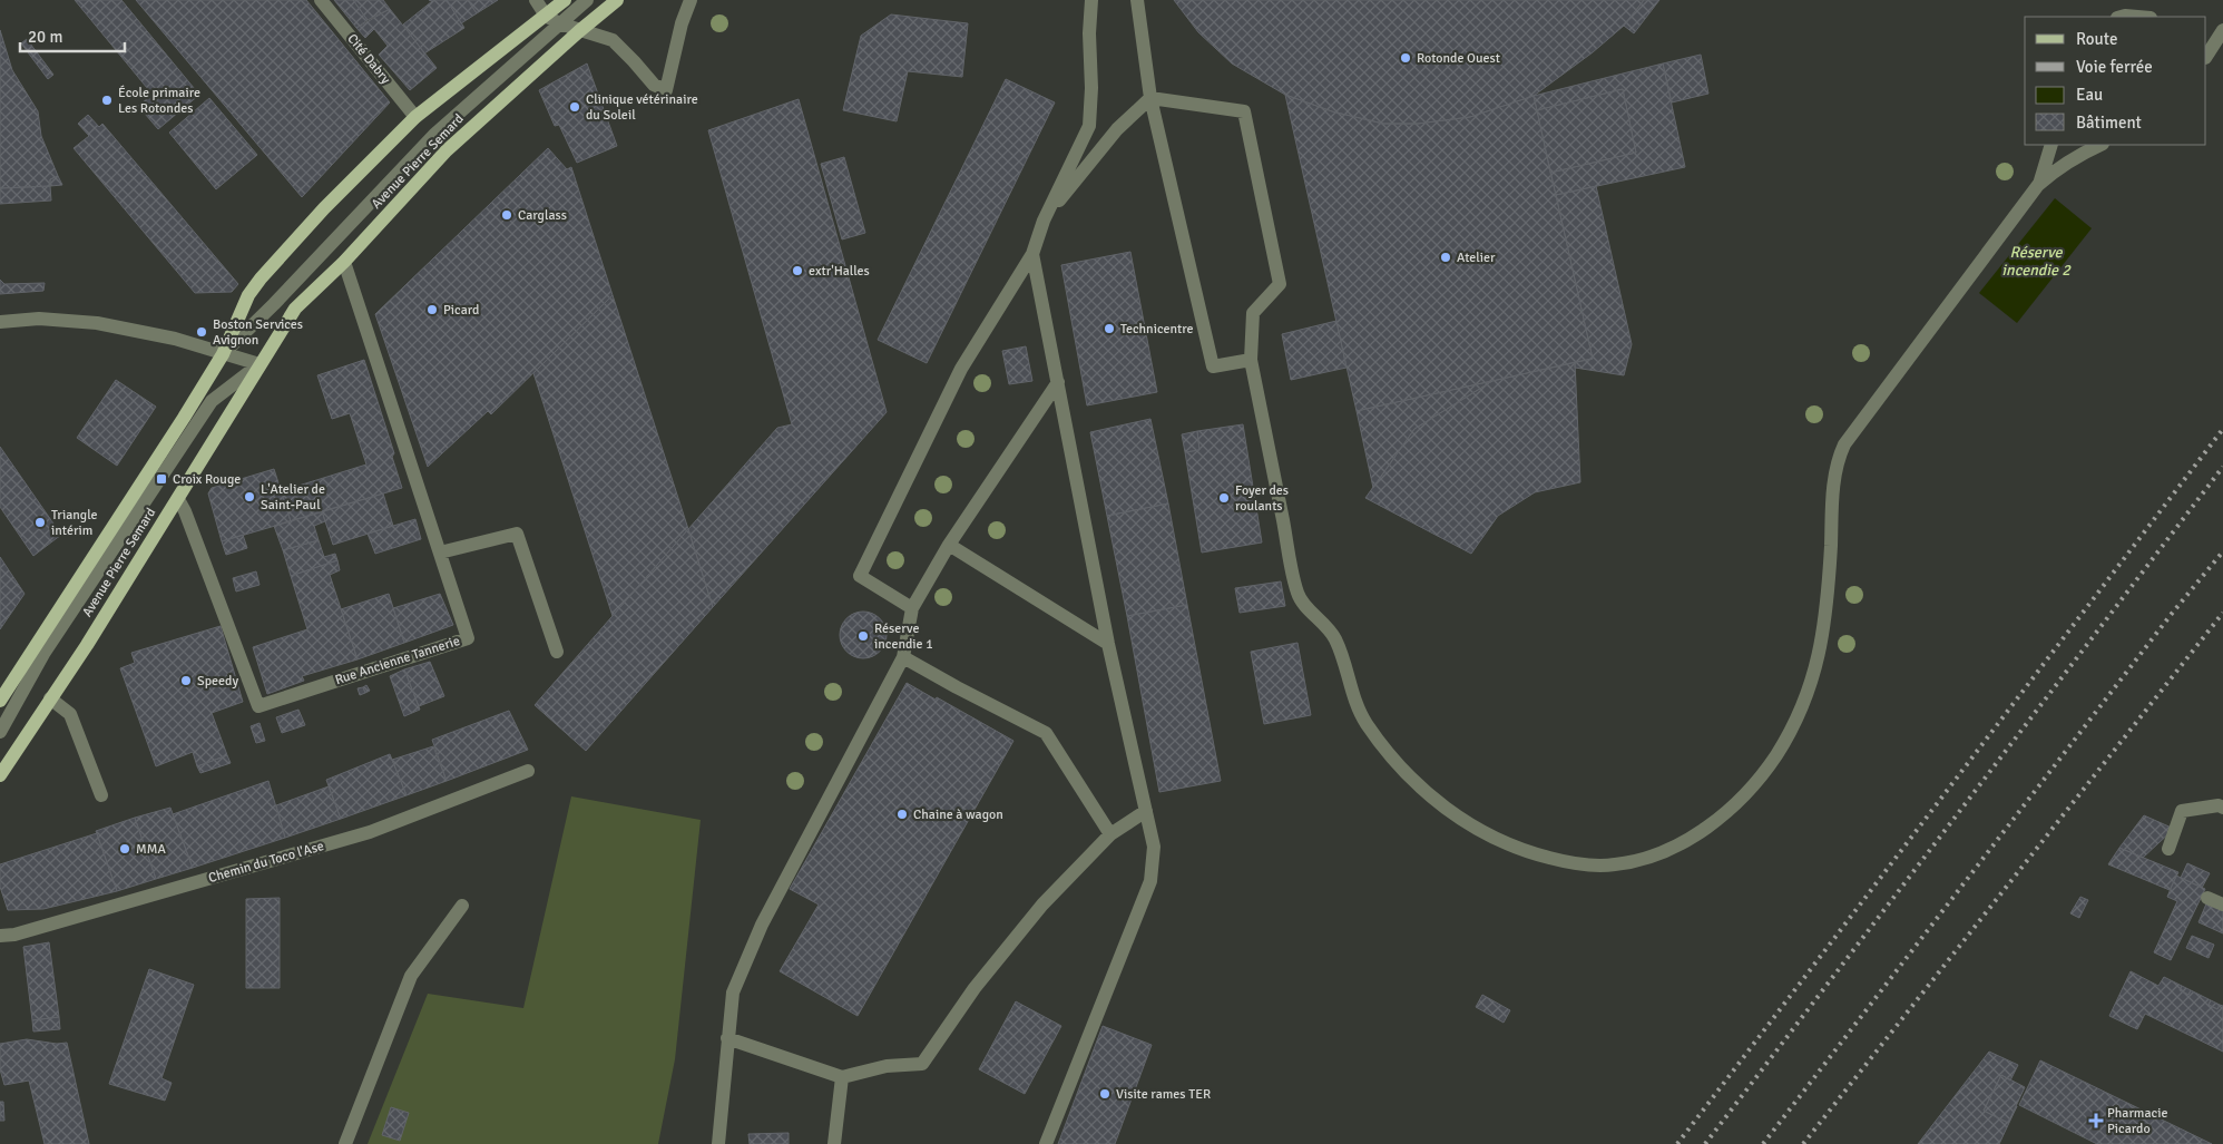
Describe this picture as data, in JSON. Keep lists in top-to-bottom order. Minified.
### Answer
{"streets":{"main road":["Avenue Pierre Semard"],"street":["Cité Dabry","Rue Ancienne Tannerie","Chemin du Toco l'Ase"]},"crossings":[["Cité Dabry","Avenue Pierre Semard"],["Avenue Pierre Semard","Rue Ancienne Tannerie"]],"water":["Réserve incendie 2"],"places":{"other":["Rotonde Ouest","École primaire Les Rotondes","Clinique vétérinaire du Soleil","Carglass","Atelier","extr'Halles","Picard","Technicentre","Boston Services Avignon","L'Atelier de Saint-Paul","Foyer des roulants","Triangle intérim","Réserve incendie 1","Speedy","Chaine à wagon","MMA","Visite rames TER"],"transit":["Croix Rouge"],"health":["Pharmacie Picardo"]},"legend":["Route","Voie ferrée","Eau","Bâtiment"],"scale_bar":"20 m"}
